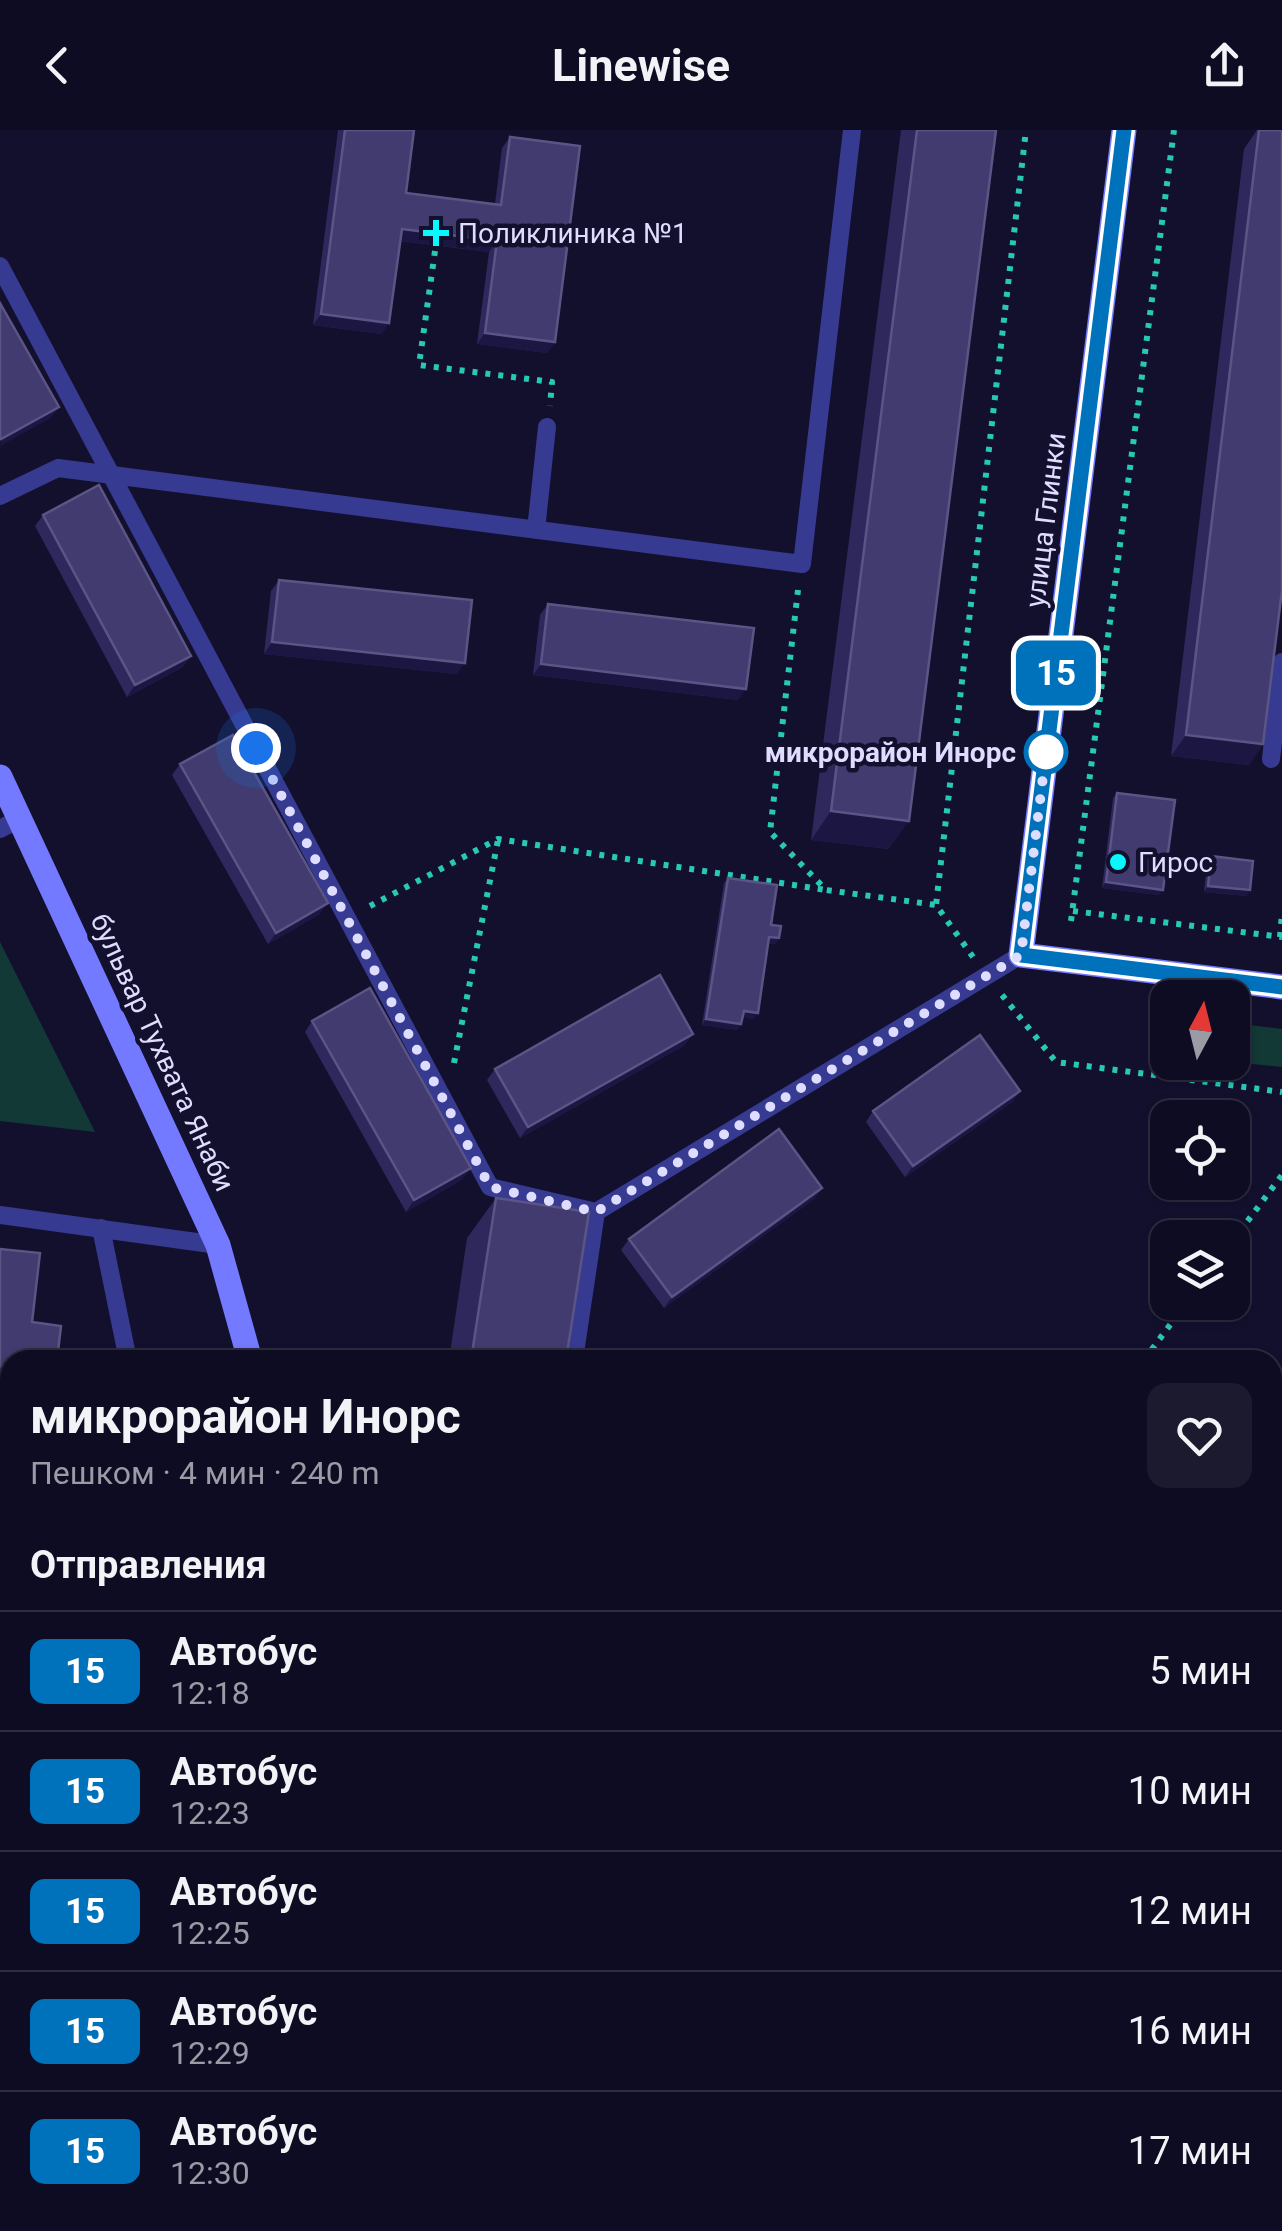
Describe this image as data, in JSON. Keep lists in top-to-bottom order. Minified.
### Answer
{"streets":{"street":["улица Глинки","бульвар Тухвата Янаби"]},"places":{"health":["Поликлиника №1"],"other":["микрорайон Инорс","Гирос"]},"lines":["bus line 15"],"north":"top","page":{"header":"Linewise","on_map":"15","heading":[["микрорайон Инорс","Пешком · 4 мин · 240 m"],"Отправления"],"list":[{"mark":"15","name":"Автобус","note":"12:18","value":"5 мин"},{"mark":"15","name":"Автобус","note":"12:23","value":"10 мин"},{"mark":"15","name":"Автобус","note":"12:25","value":"12 мин"},{"mark":"15","name":"Автобус","note":"12:29","value":"16 мин"},{"mark":"15","name":"Автобус","note":"12:30","value":"17 мин"}]}}
